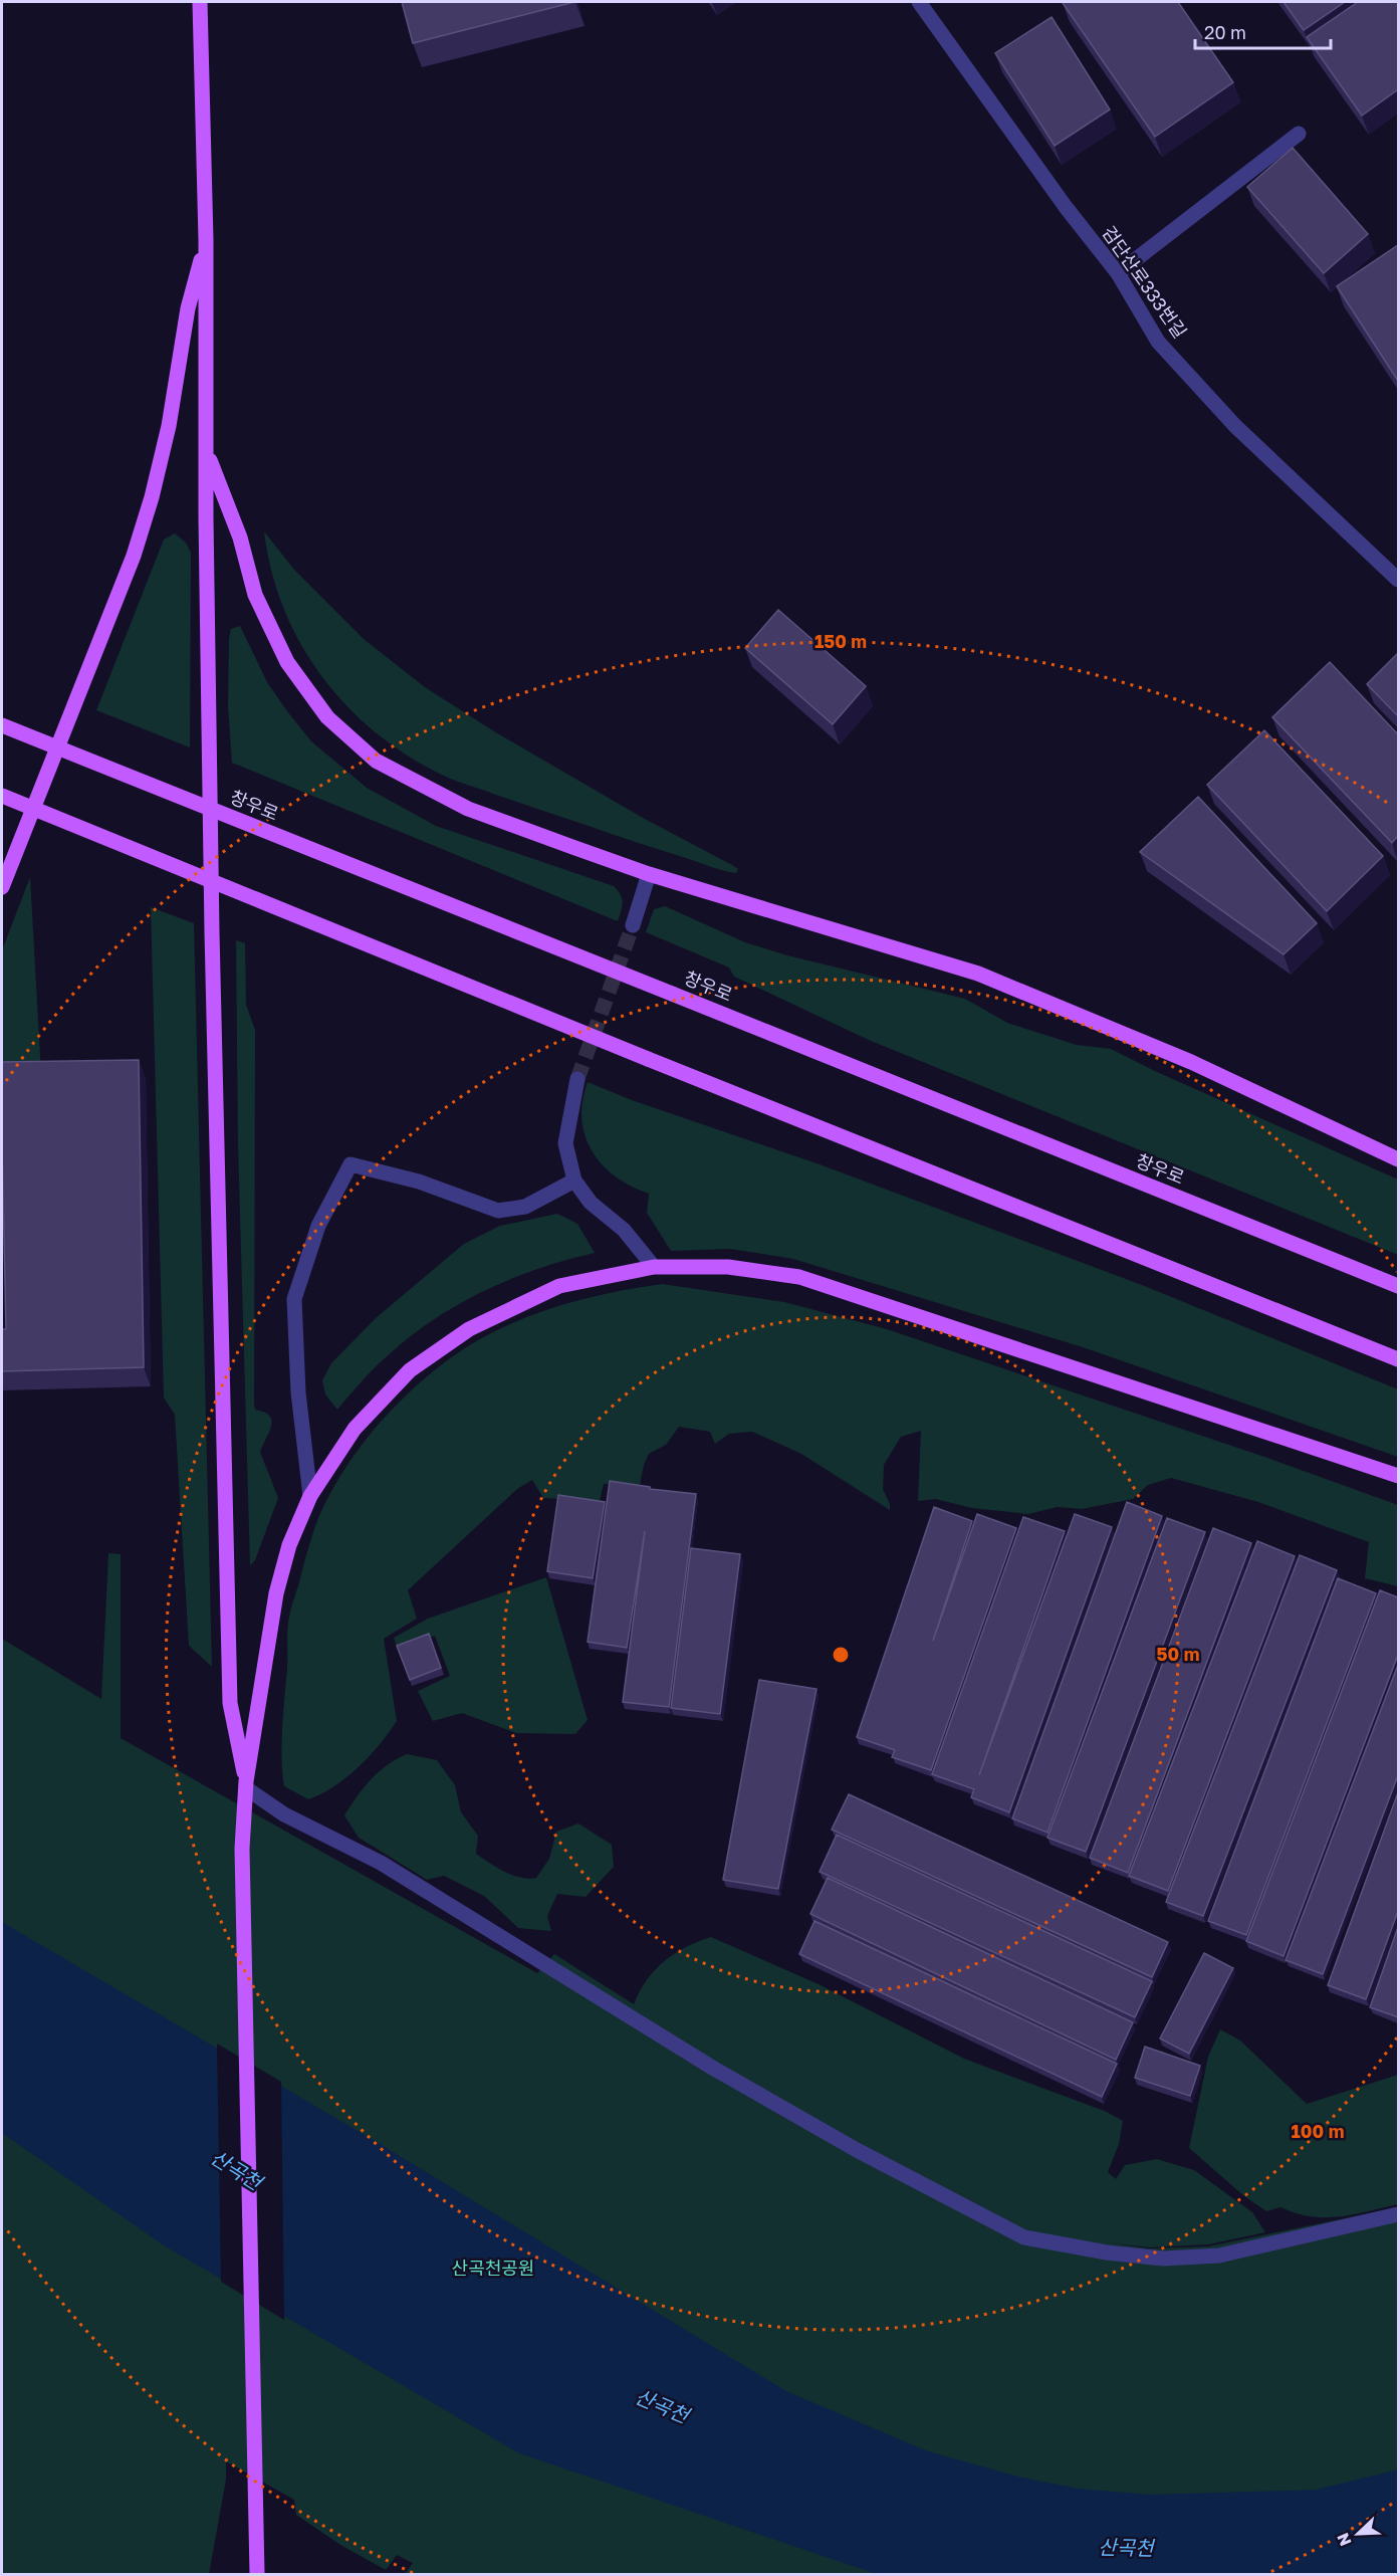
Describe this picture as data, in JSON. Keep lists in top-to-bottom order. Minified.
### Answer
{"streets":{"main road":["창우로"],"street":["검단산로333번길"]},"water":["산곡천"],"parks":["산곡천공원"],"scale_bar":"20 m","north":"bottom left","rings":["150 m","50 m","100 m"]}
